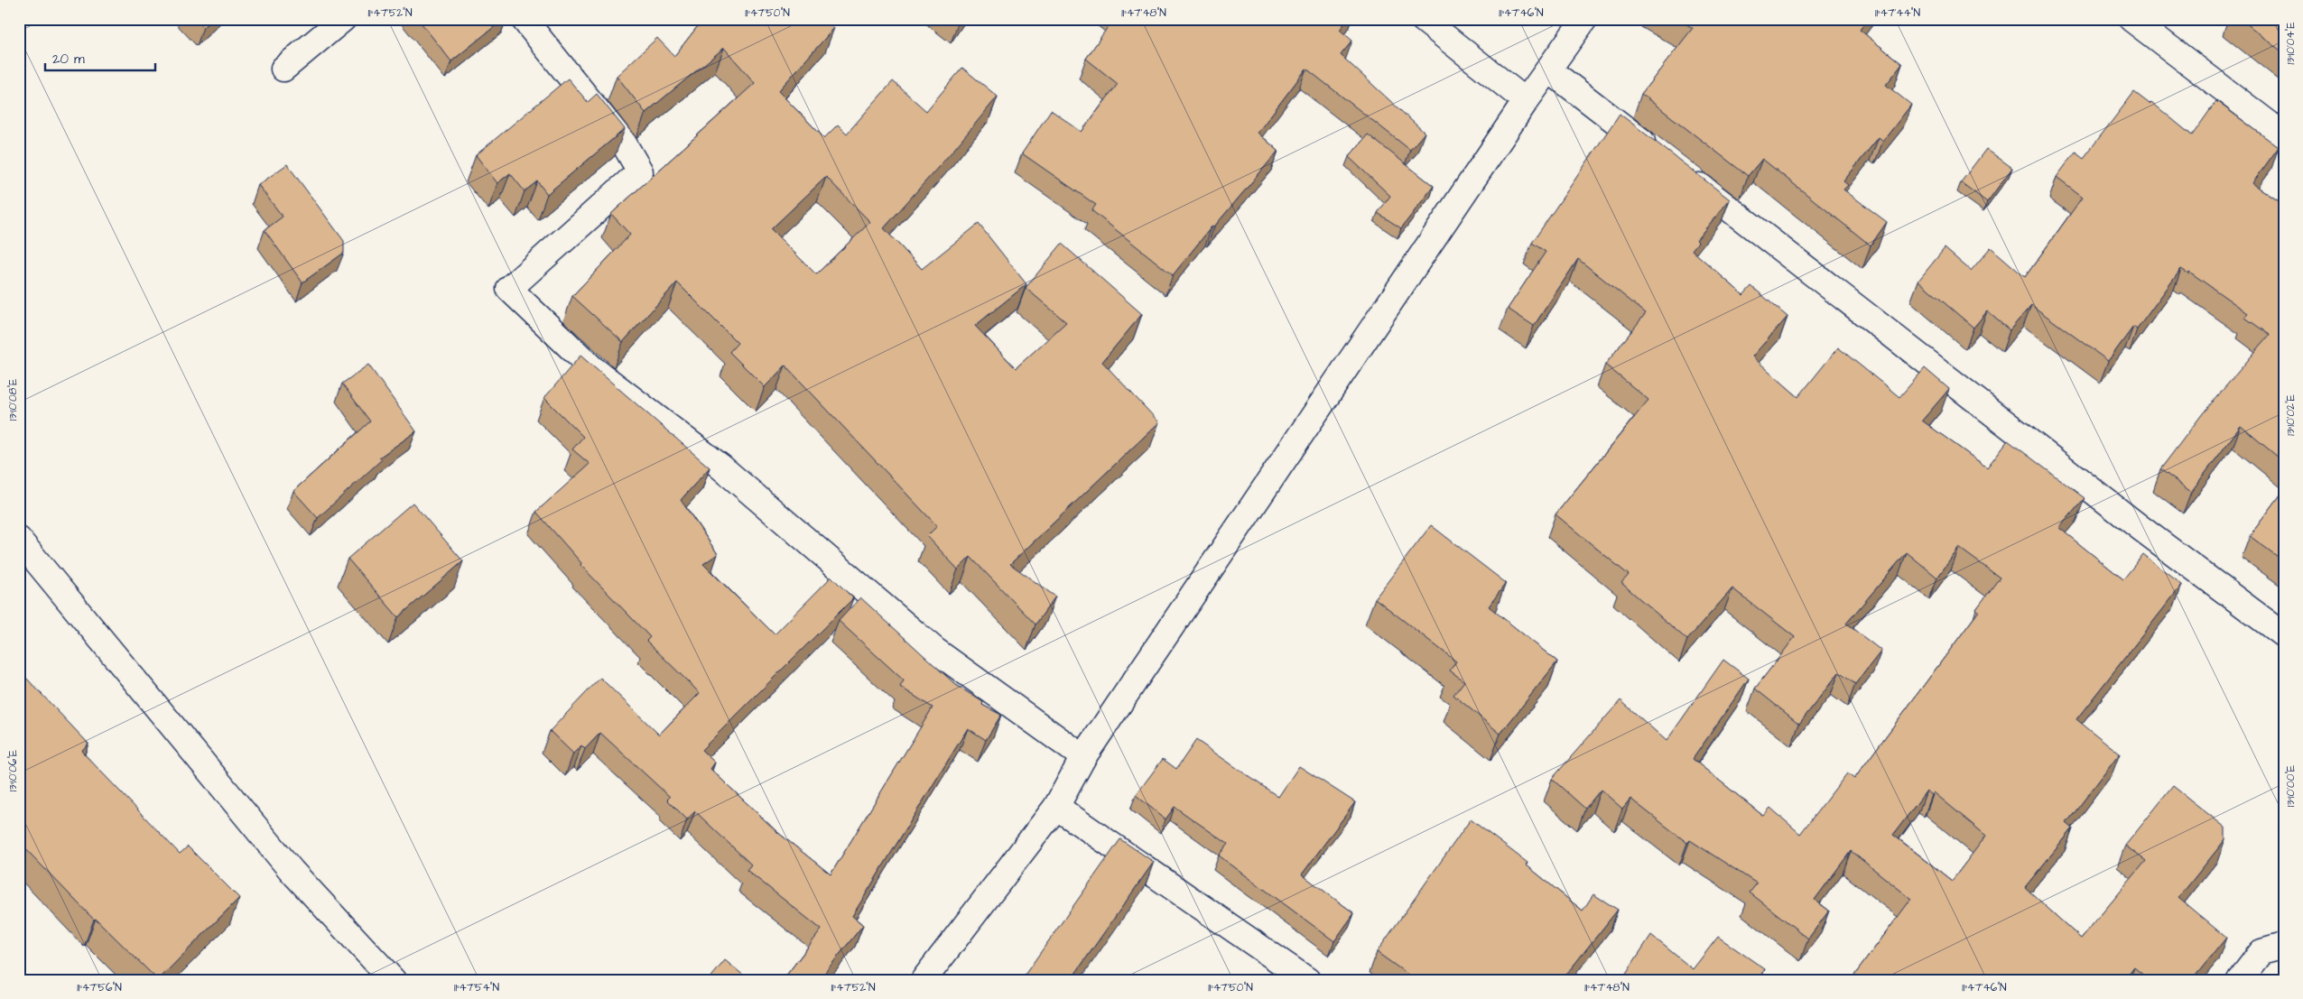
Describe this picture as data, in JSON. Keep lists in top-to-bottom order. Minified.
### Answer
{"scale_bar":"20 m","coordinates":["11°47'52\"N","11°47'50\"N","11°47'48\"N","11°47'46\"N","11°47'44\"N","13°10'04\"E","13°10'08\"E","13°10'02\"E","13°10'06\"E","13°10'00\"E","11°47'56\"N","11°47'54\"N"]}
